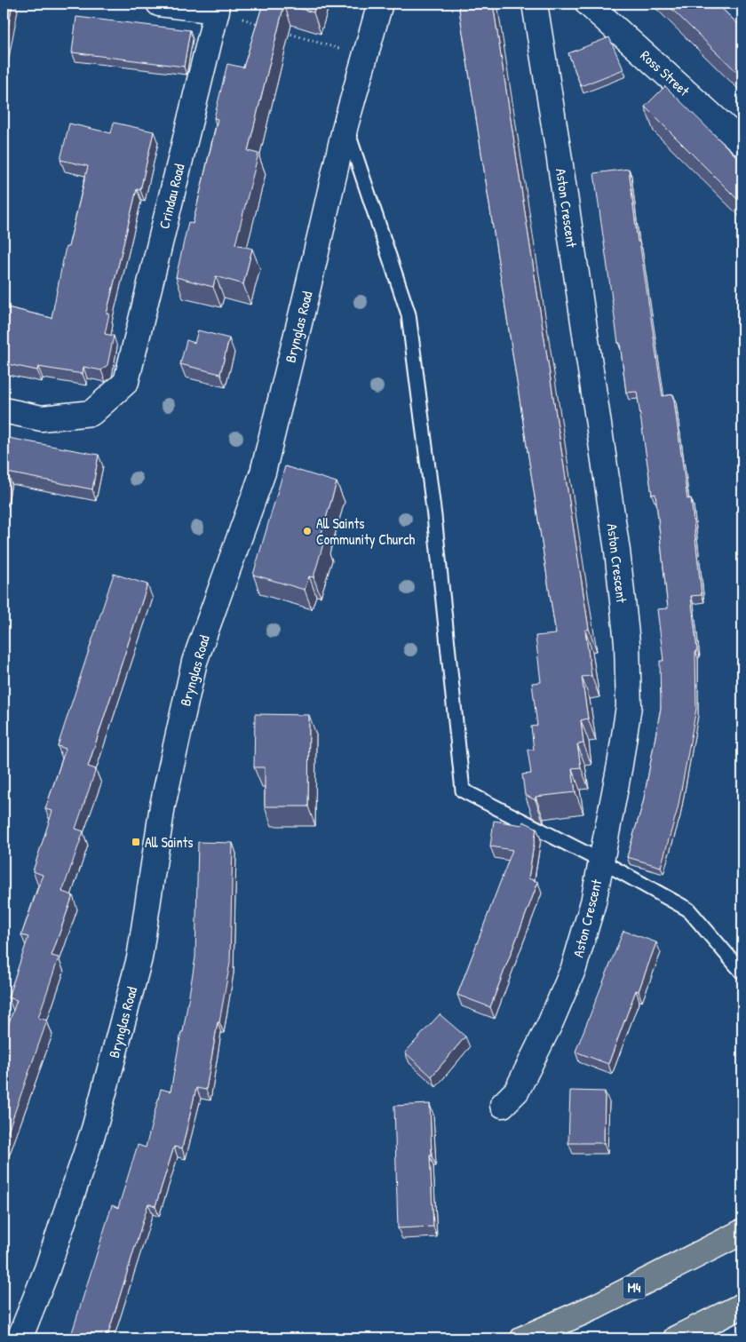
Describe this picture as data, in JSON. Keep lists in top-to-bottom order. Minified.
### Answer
{"streets":{"highway":["M4"],"street":["Ross Street","Crindau Road","Aston Crescent","Brynglas Road"]},"places":{"other":["All Saints Community Church"],"transit":["All Saints"]}}
